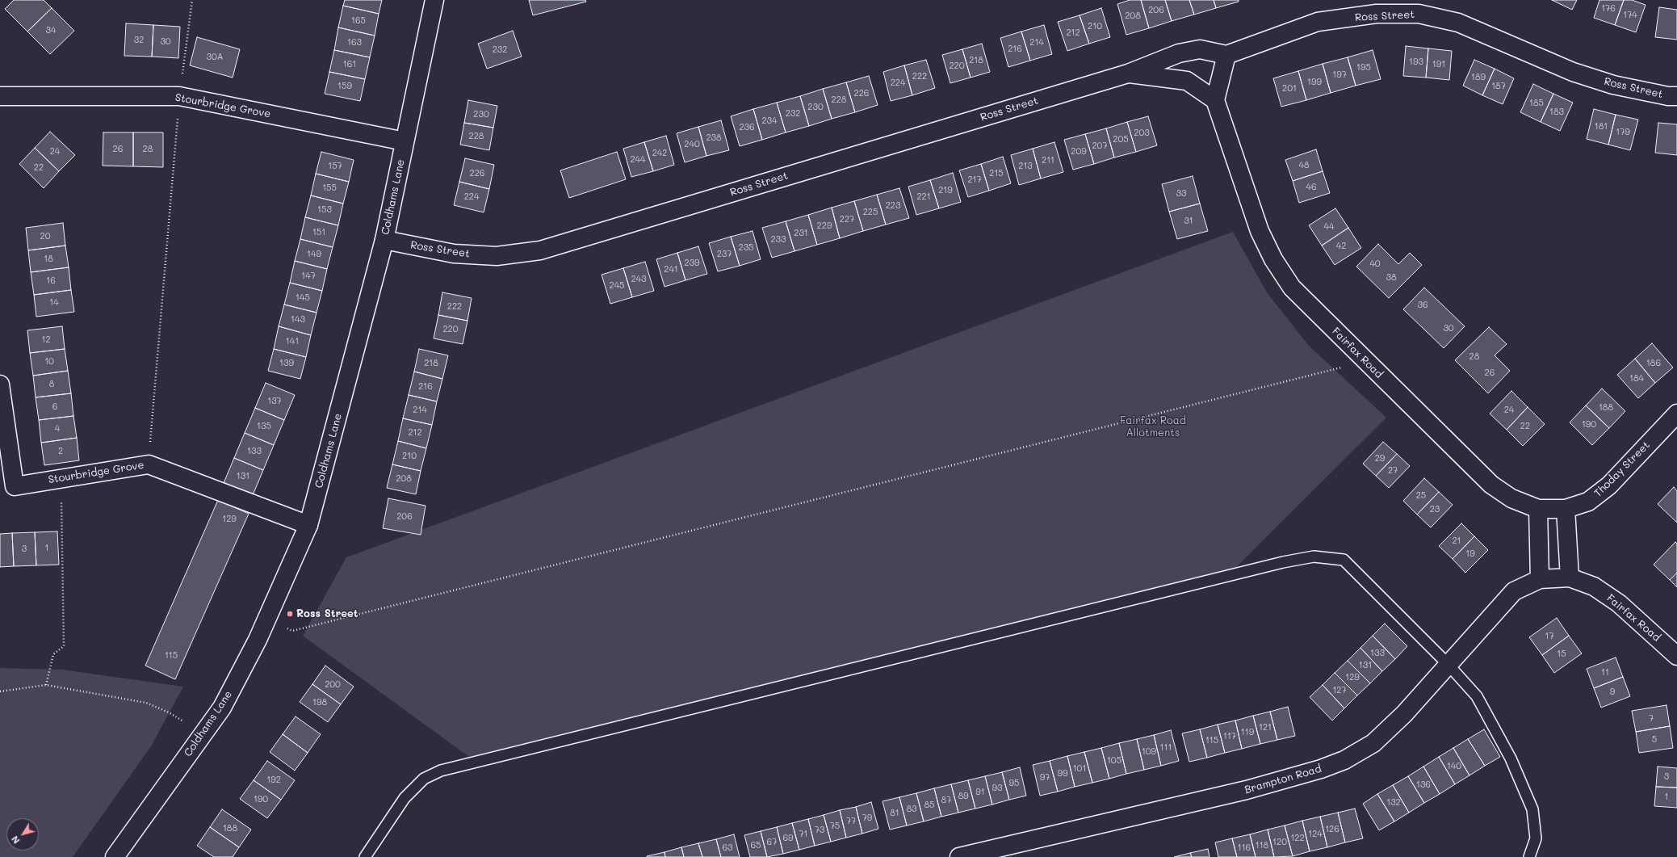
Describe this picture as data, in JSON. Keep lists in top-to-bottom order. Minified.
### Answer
{"streets":{"street":["Ross Street","Stourbridge Grove","Coldhams Lane","Fairfax Road","Thoday Street","Brampton Road"]},"crossings":[["Ross Street","Coldhams Lane"],["Ross Street","Fairfax Road"],["Stourbridge Grove","Coldhams Lane"],["Fairfax Road","Thoday Street"],["Fairfax Road","Brampton Road"]],"parks":["Fairfax Road Allotments"],"places":["Ross Street"],"house_numbers":["176","206","174","208","165","210","34","212","32","30","163","214","216","232","30A","218","193","161","191","220","195","197","222","189","199","224","159","187","201","226","228","185","230","183","232","230","234","181","236","179","203","228","238","205","240","207","26","28","24","209","242","244","211","48","157","213","22","226","215","217","46","155","219","33","224","221","223","153","225","227","31","229","44","151","231","20","233","42","235","149","237","18","239","40","241","147","38","243","16","245","145","14","36","222","143","30","220","12","141","28","10","139","218","186","26","184","8","216","137","6","188","214","24","190","135","22","4","212","2","133","210","29","27","131","208","25","23","206","129","21","1","3","19","17","133","15","115","131","11","129","200","127","9","198","7","121","119","117","5","115","111","109","105","140","101","99","3","97","192","95","136","93","91","89","1","190","87","132","85","83","81","79","77","75","188","126","73","71","124","69","122","67","120","65","118","63","116"],"north":"bottom left"}
